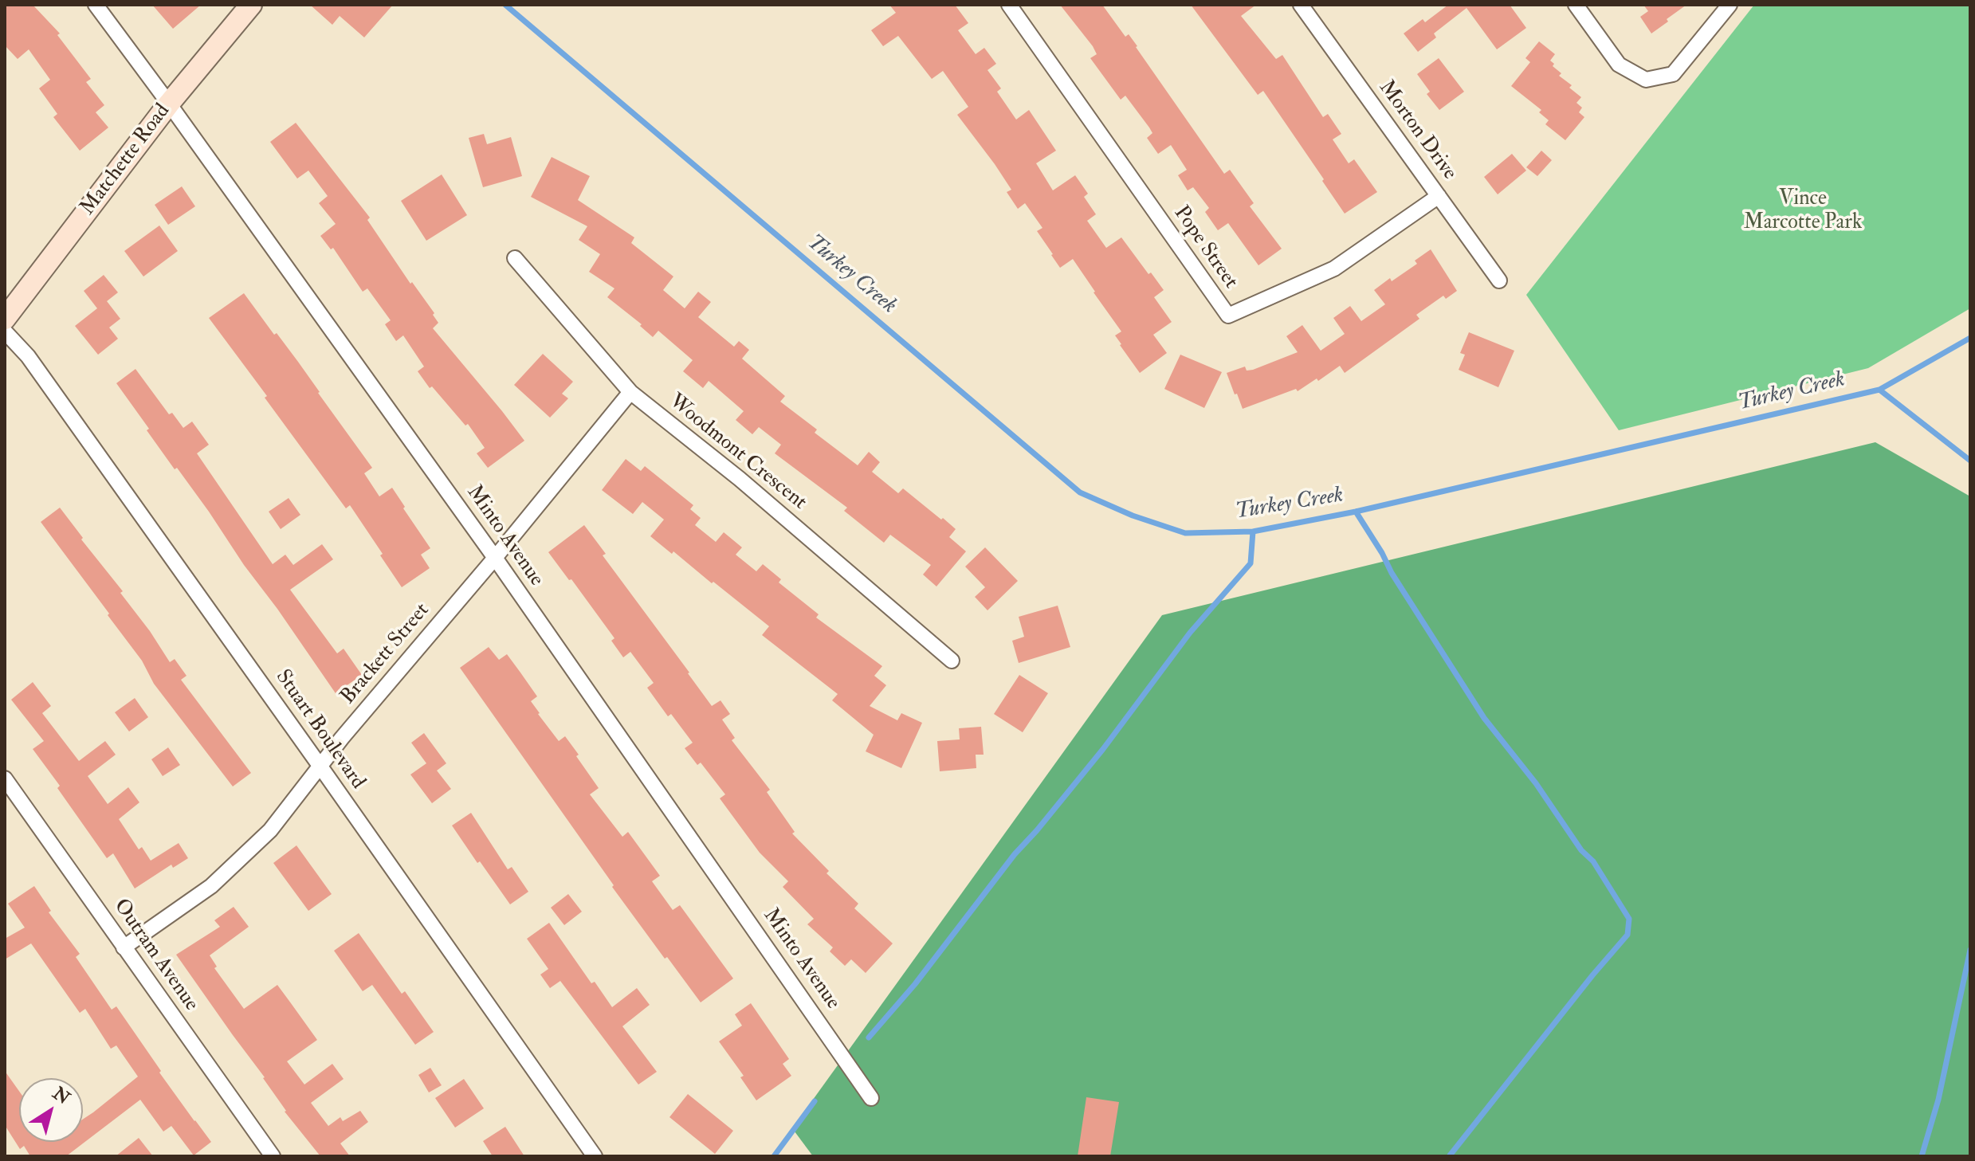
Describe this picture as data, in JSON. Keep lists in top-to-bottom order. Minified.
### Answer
{"streets":{"street":["Morton Drive","Matchette Road","Pope Street","Woodmont Crescent","Minto Avenue","Brackett Street","Stuart Boulevard","Outram Avenue"]},"crossings":[["Morton Drive","Pope Street"],["Matchette Road","Minto Avenue"],["Woodmont Crescent","Brackett Street"],["Minto Avenue","Brackett Street"],["Brackett Street","Stuart Boulevard"],["Brackett Street","Outram Avenue"]],"water":["Turkey Creek"],"parks":["Vince Marcotte Park"],"north":"top right"}
